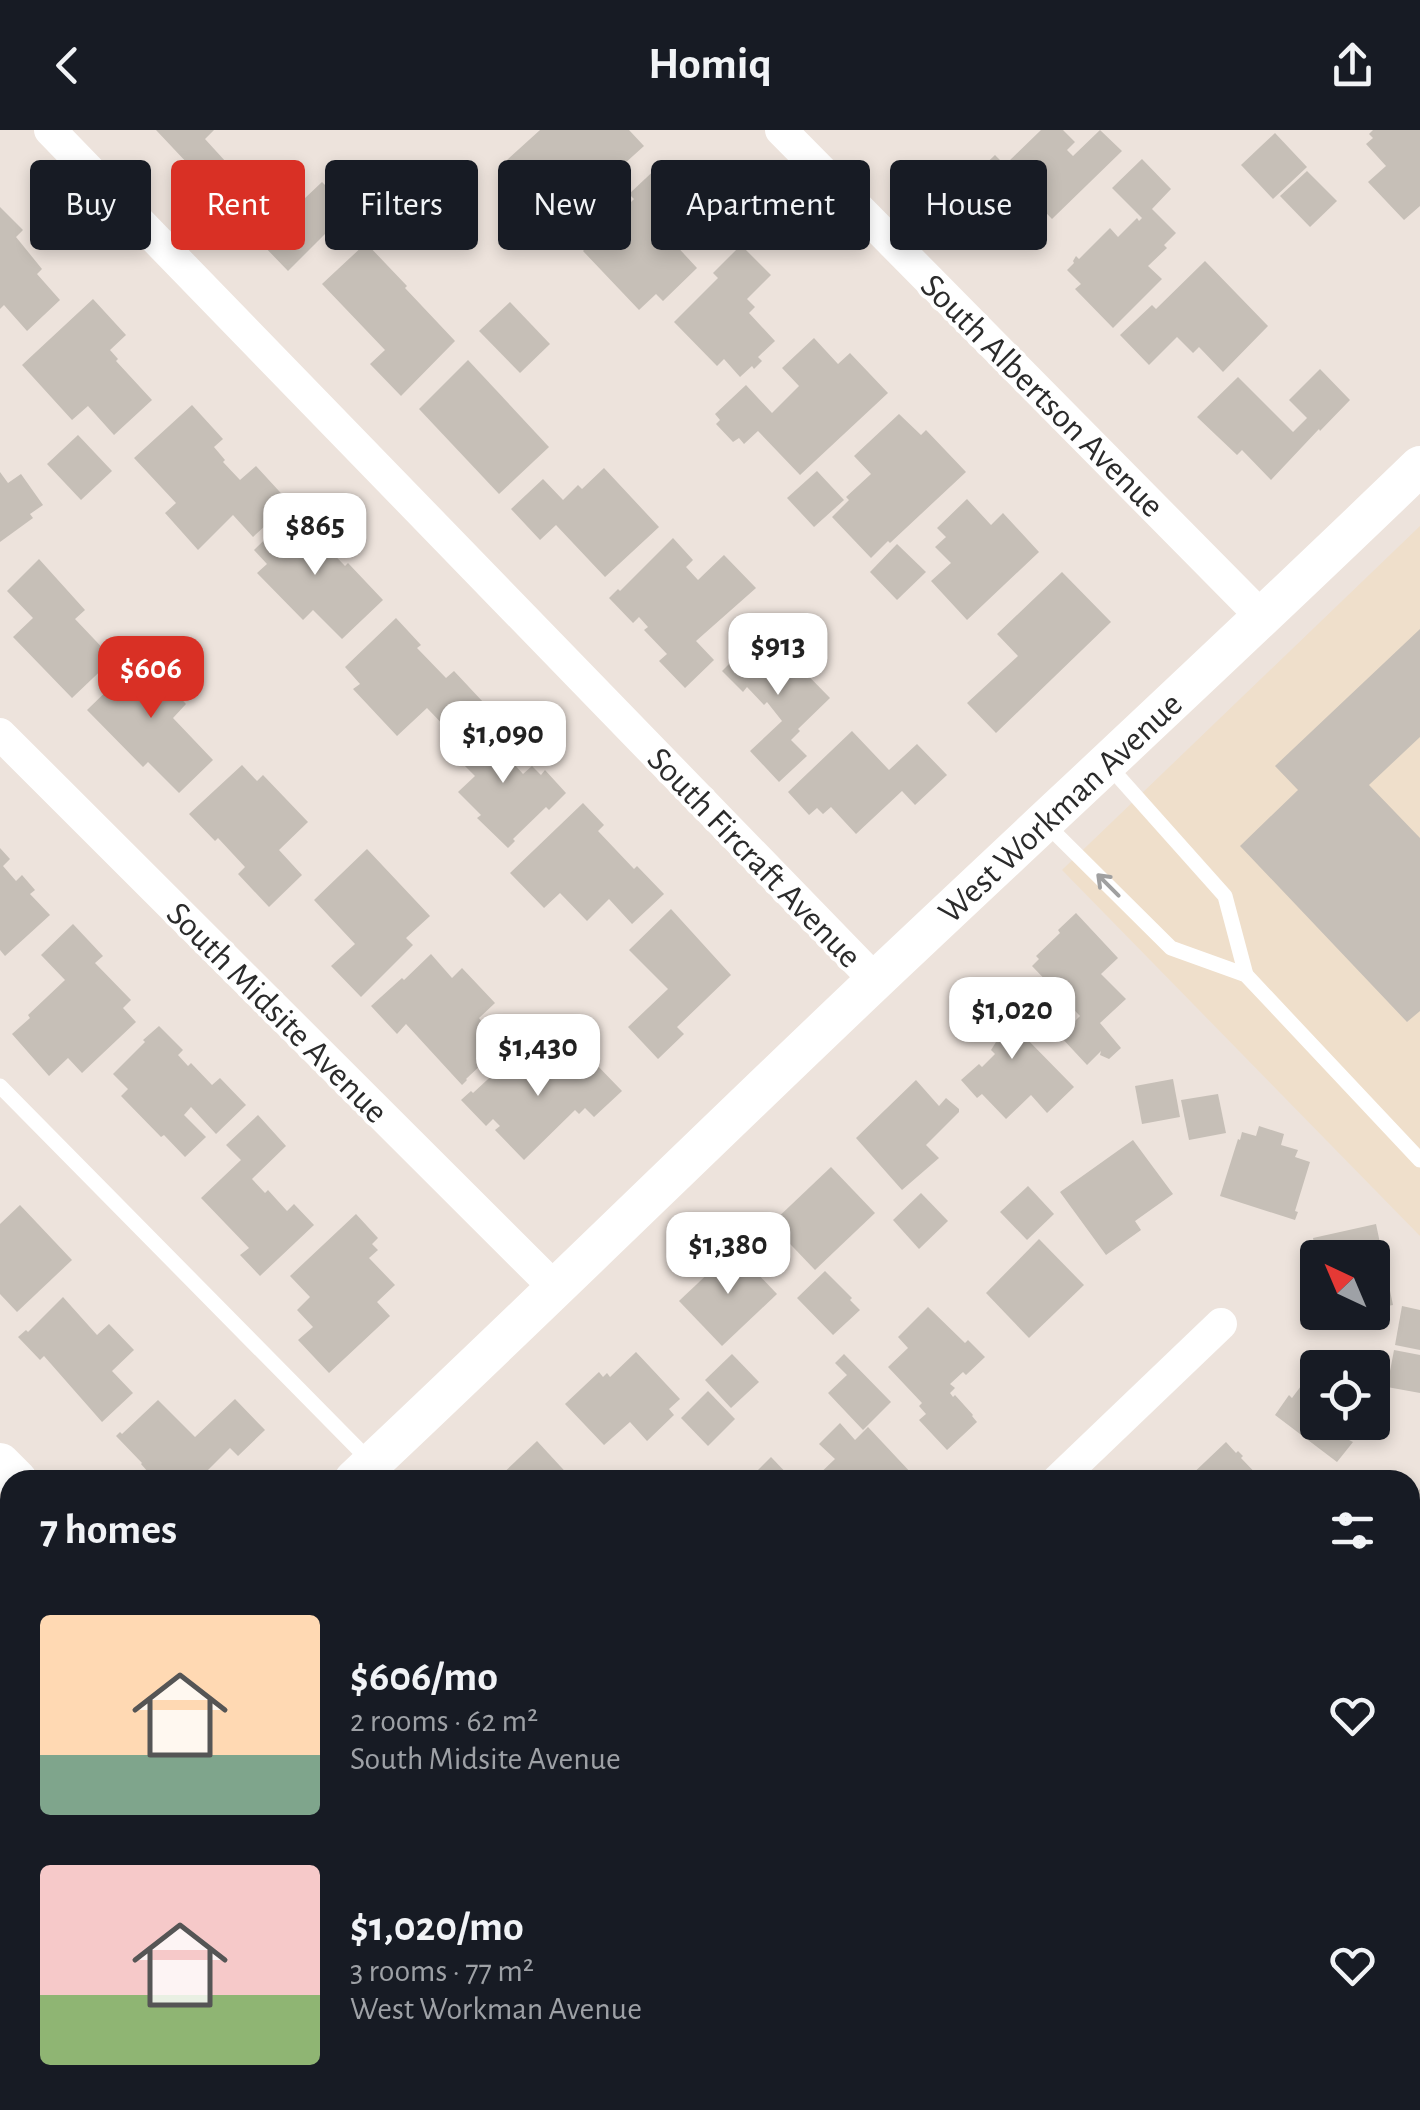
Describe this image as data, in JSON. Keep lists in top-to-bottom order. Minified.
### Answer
{"streets":{"street":["South Albertson Avenue","West Workman Avenue","South Fircraft Avenue","South Midsite Avenue"]},"crossings":[["South Albertson Avenue","West Workman Avenue"],["West Workman Avenue","South Fircraft Avenue"],["West Workman Avenue","South Midsite Avenue"]],"north":"top left","page":{"header":"Homiq","chip":["Buy","Rent","Filters","New","Apartment","House"],"price":["$865","$913","$606","$1,090","$1,020","$1,430","$1,380"],"heading":"7 homes","list":[{"name":"$606/mo","note":"2 rooms · 62 m² · South Midsite Avenue"},{"name":"$1,020/mo","note":"3 rooms · 77 m² · West Workman Avenue"}]}}
